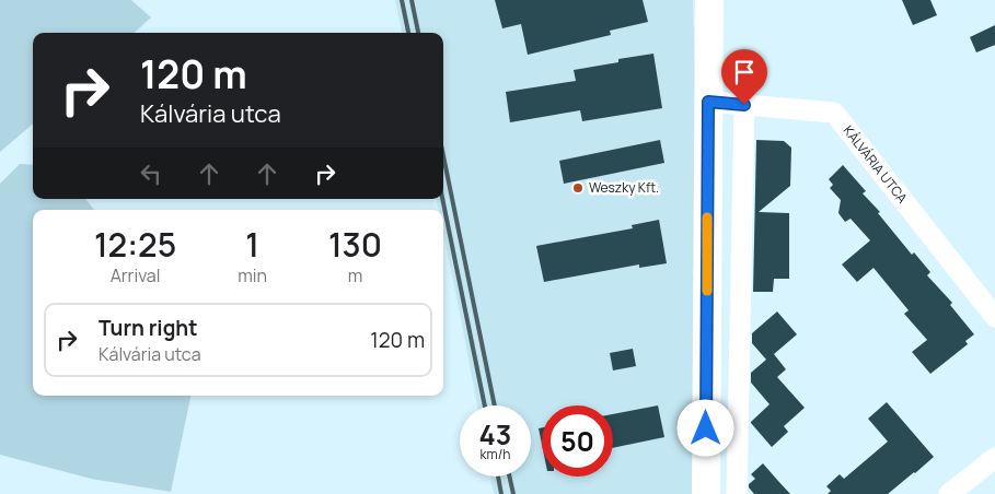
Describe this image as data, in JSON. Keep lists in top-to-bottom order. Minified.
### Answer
{"streets":{"street":["KÁLVÁRIA UTCA"]},"places":["Weszky Kft."],"page":{"turn":["120 m","Kálvária utca"],"eta":["12:25","Arrival","1","min","130","m"],"list":[{"name":"Turn right","note":"Kálvária utca","value":"120 m"}],"speed":"43 km/h","limit":"50"}}
